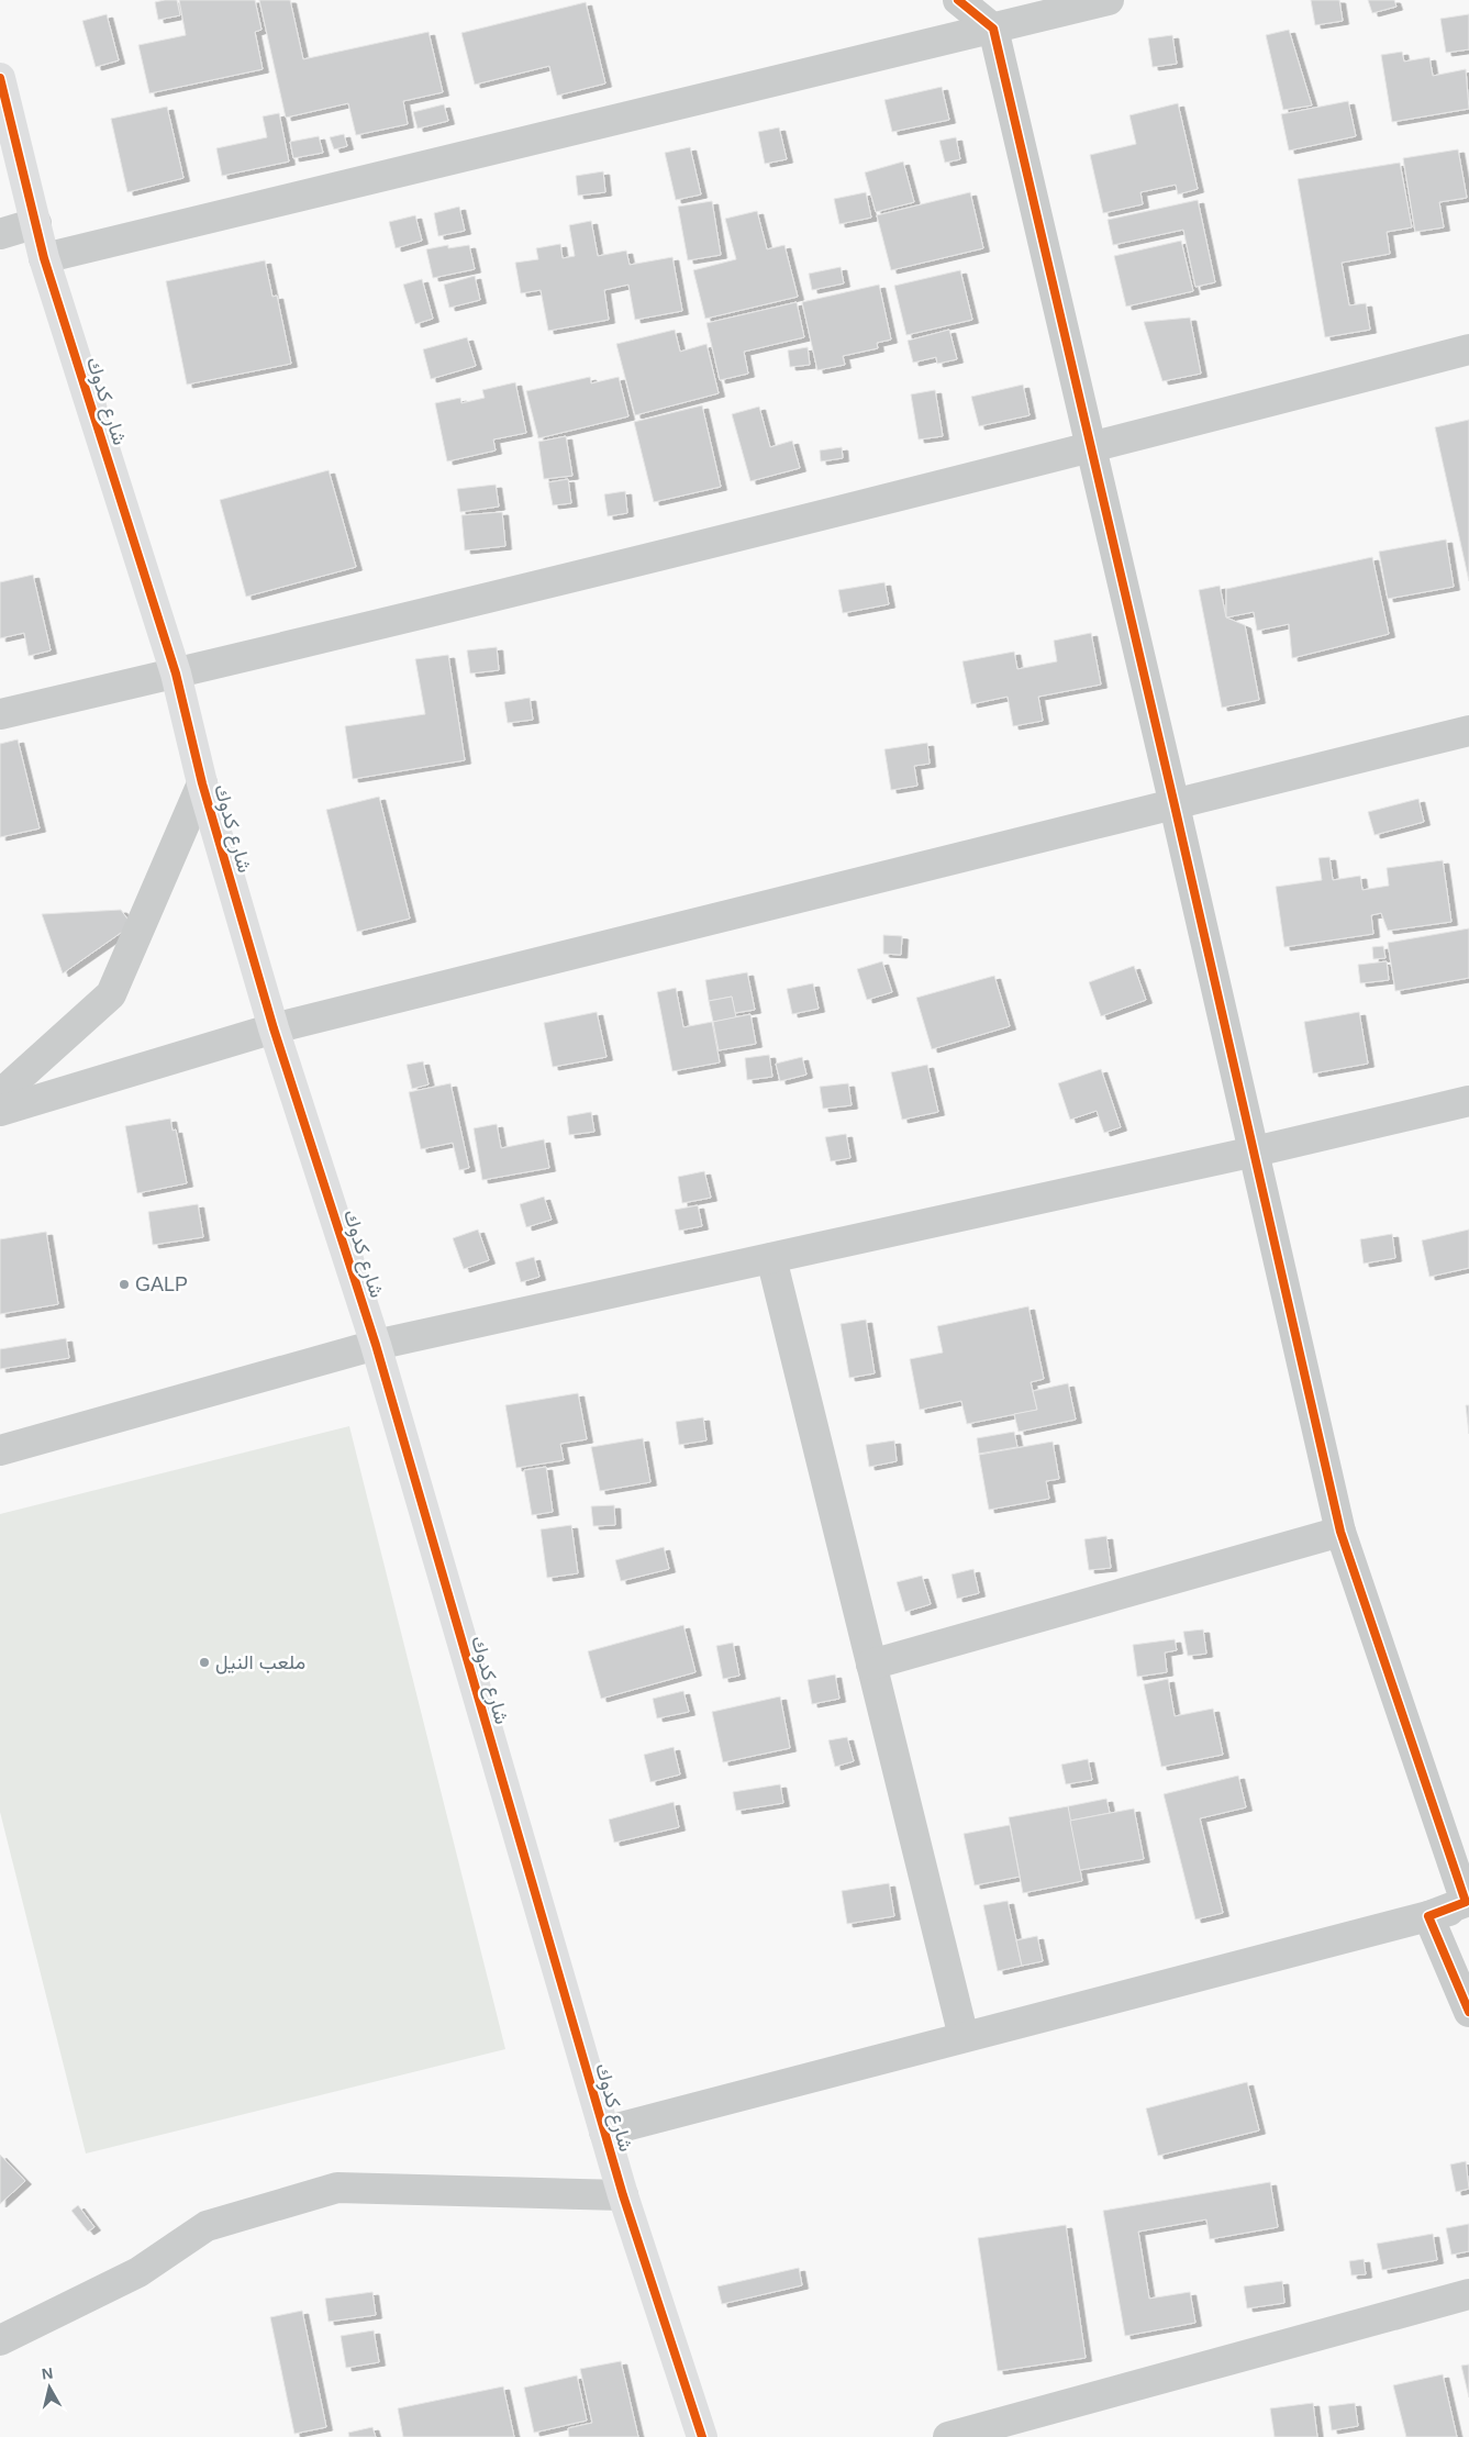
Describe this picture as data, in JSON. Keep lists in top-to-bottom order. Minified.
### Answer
{"streets":{"street":["شارع كدوك"]},"places":["GALP","ملعب النيل"],"north":"top"}
